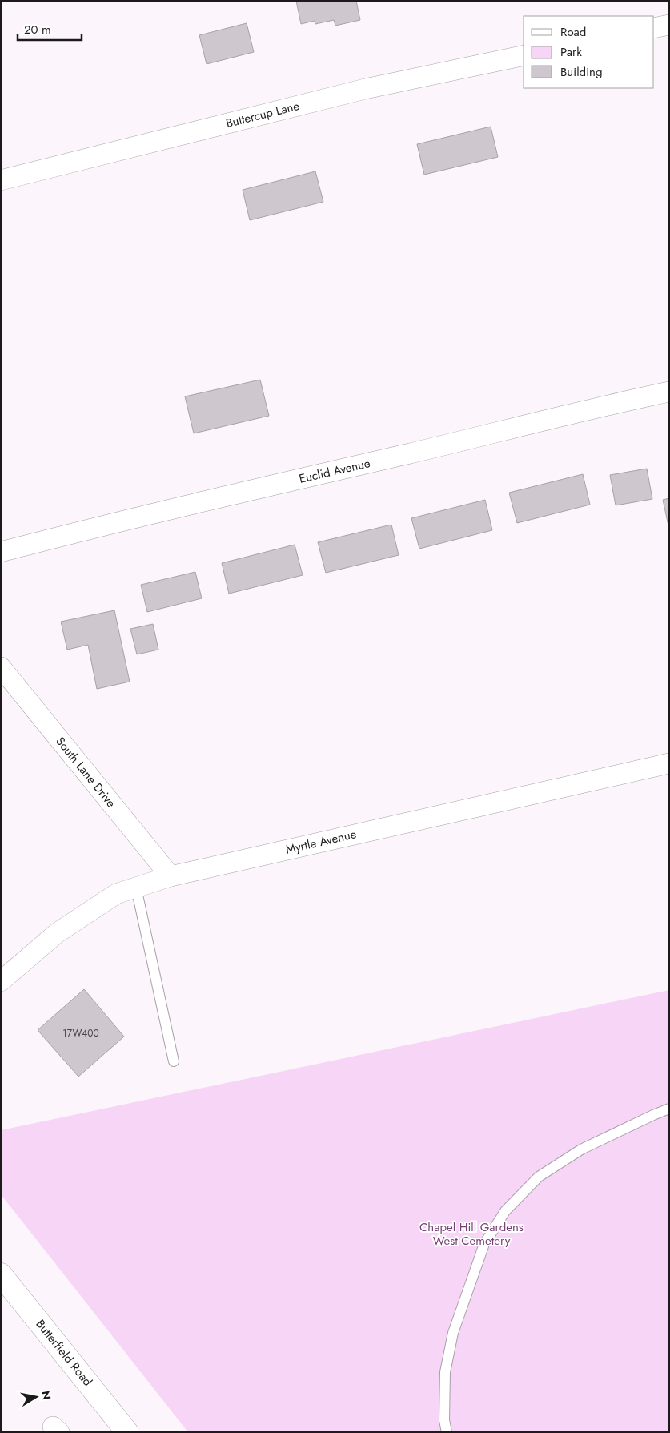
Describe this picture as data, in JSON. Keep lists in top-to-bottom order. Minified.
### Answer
{"streets":{"main road":["Butterfield Road"],"street":["Buttercup Lane","Euclid Avenue","South Lane Drive","Myrtle Avenue"]},"crossings":[["South Lane Drive","Myrtle Avenue"]],"parks":["Chapel Hill Gardens West Cemetery"],"house_numbers":["17W400"],"legend":["Road","Park","Building"],"scale_bar":"20 m","north":"right"}
